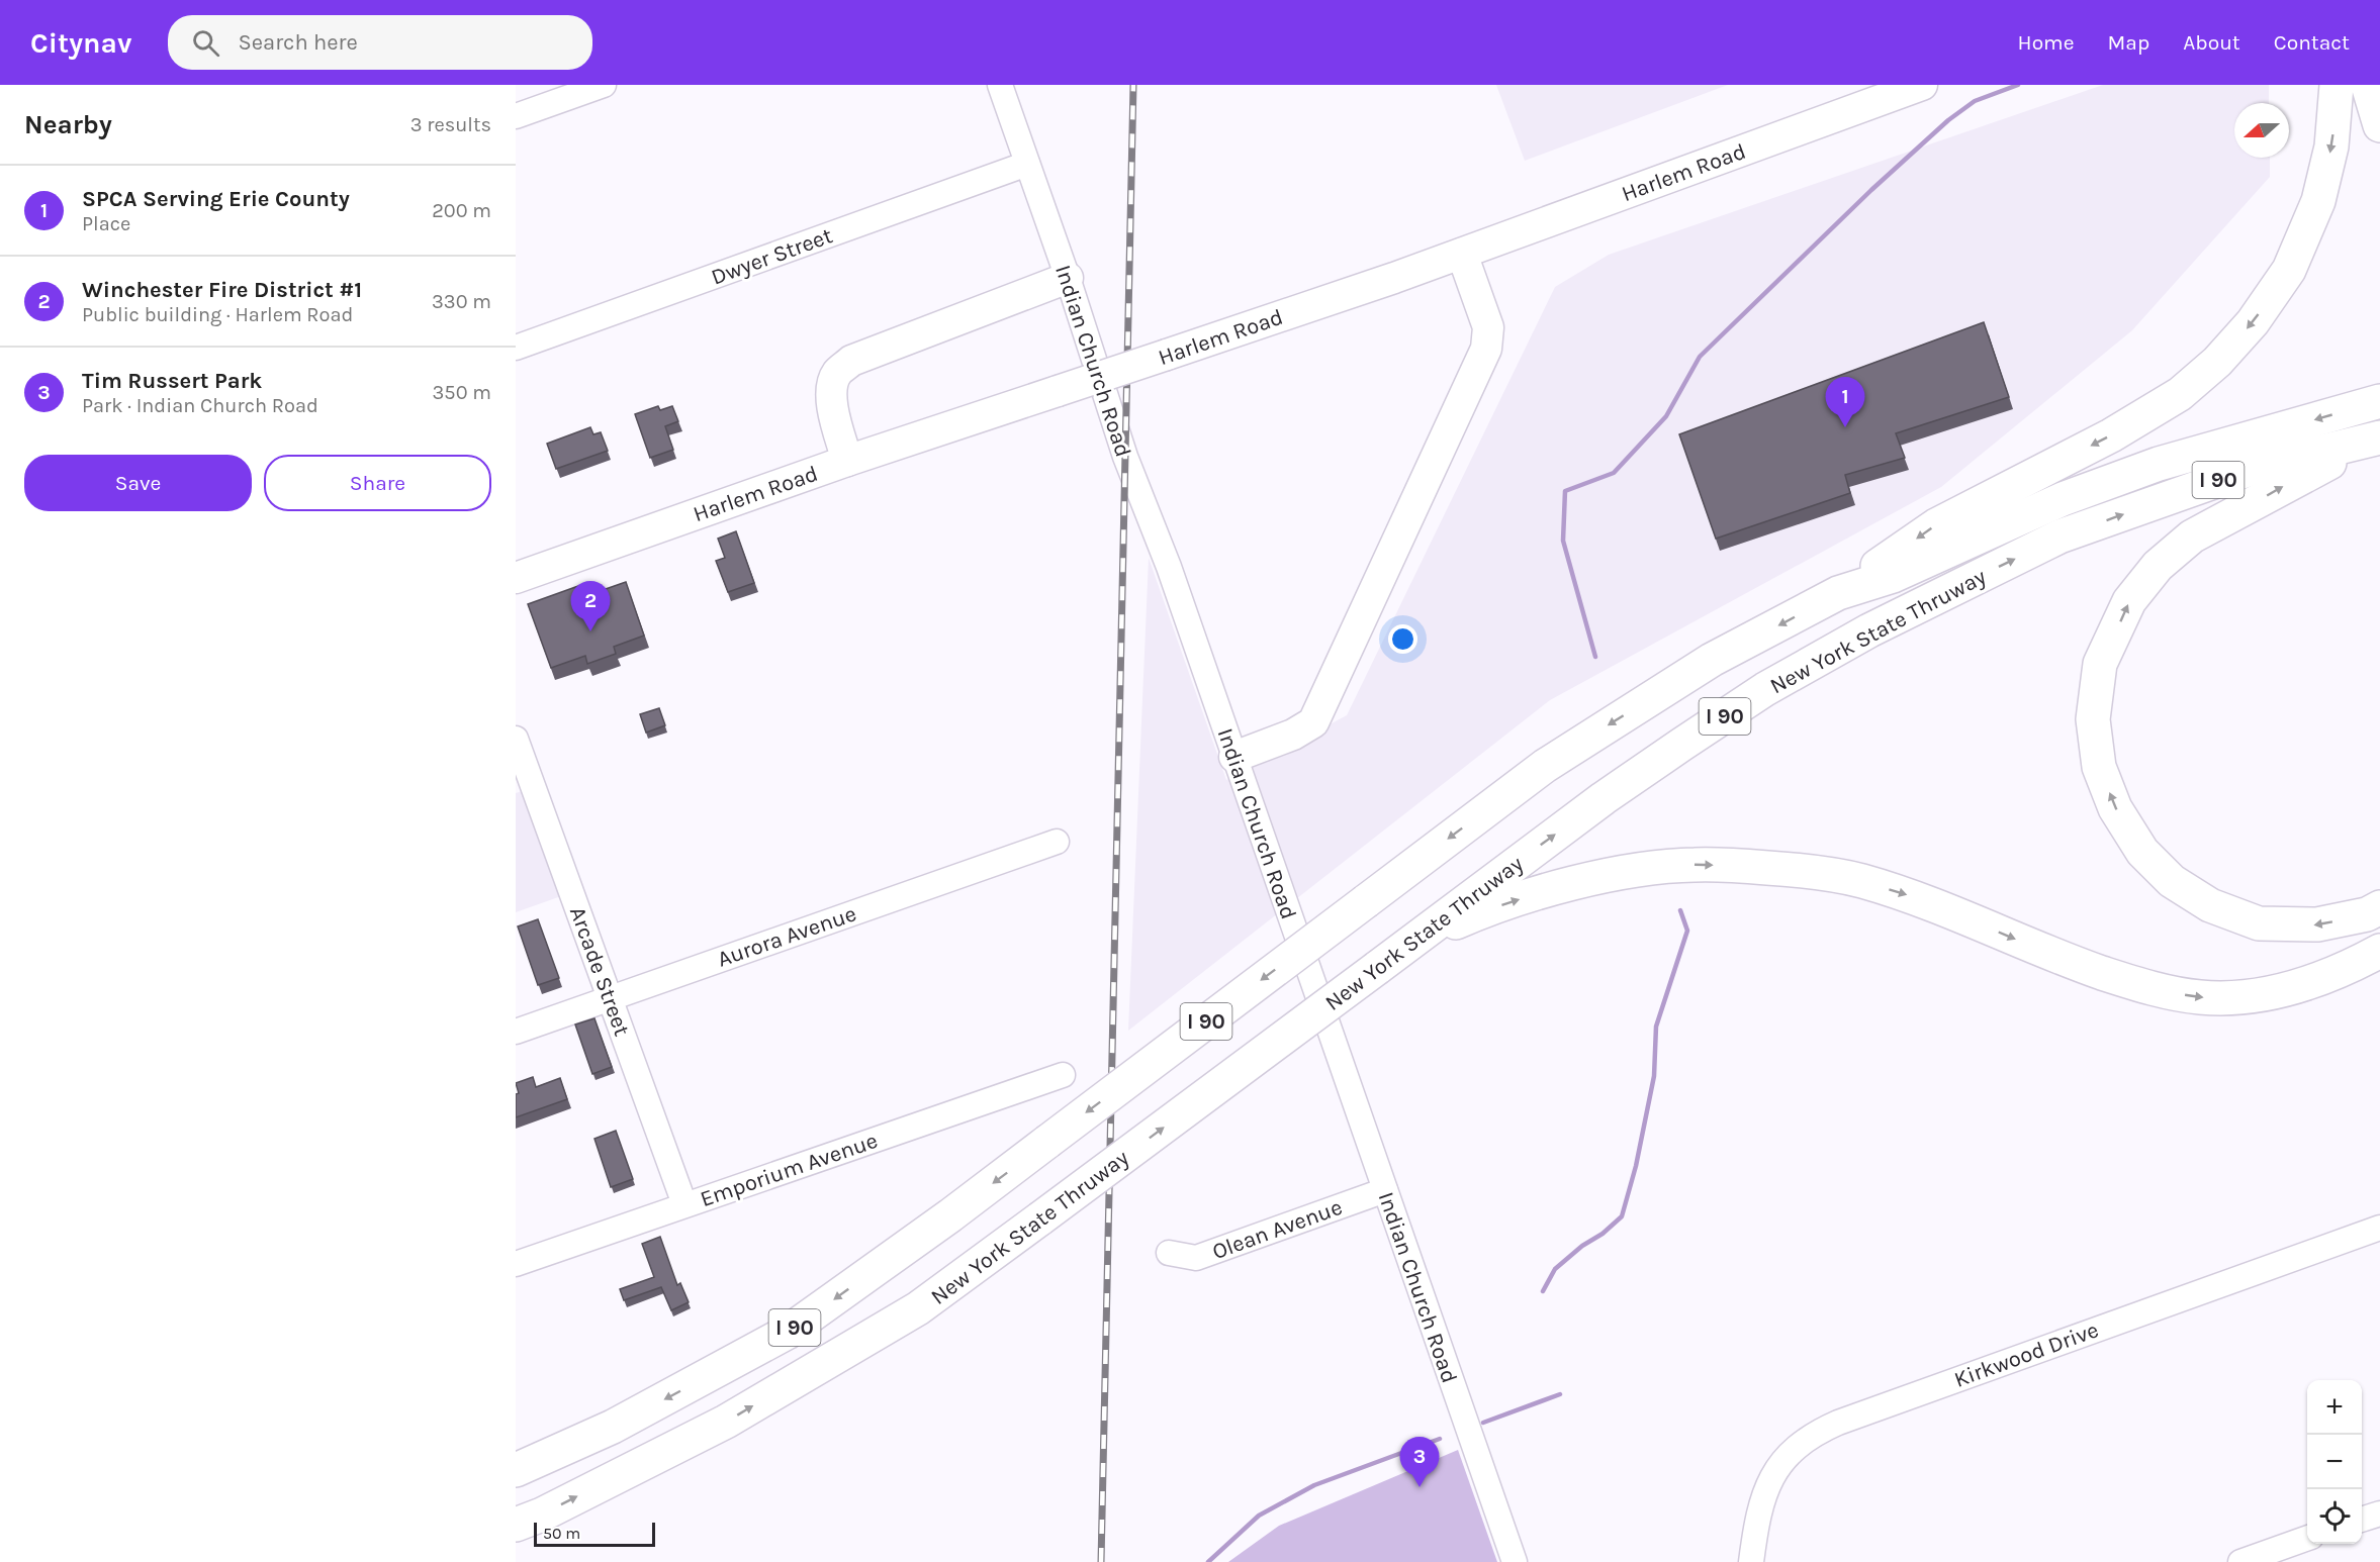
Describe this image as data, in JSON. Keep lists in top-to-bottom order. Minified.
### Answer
{"streets":{"highway":["I 90","New York State Thruway"],"main road":["Harlem Road"],"street":["Dwyer Street","Indian Church Road","Aurora Avenue","Arcade Street","Emporium Avenue","Olean Avenue","Kirkwood Drive"]},"crossings":[["Dwyer Street","Indian Church Road"],["Indian Church Road","Olean Avenue"],["Aurora Avenue","Arcade Street"],["Arcade Street","Emporium Avenue"]],"scale_bar":"50 m","north":"left","page":{"header":"Citynav","search":"Search here","nav":["Home","Map","About","Contact"],"heading":["Nearby","3 results"],"list":[{"mark":"1","name":"SPCA Serving Erie County","note":"Place","value":"200 m"},{"mark":"2","name":"Winchester Fire District #1","note":"Public building · Harlem Road","value":"330 m"},{"mark":"3","name":"Tim Russert Park","note":"Park · Indian Church Road","value":"350 m"}],"pins":["1","2","3"],"buttons":["Save","Share"],"map_buttons":["+","−"],"scale":"50 m"}}
